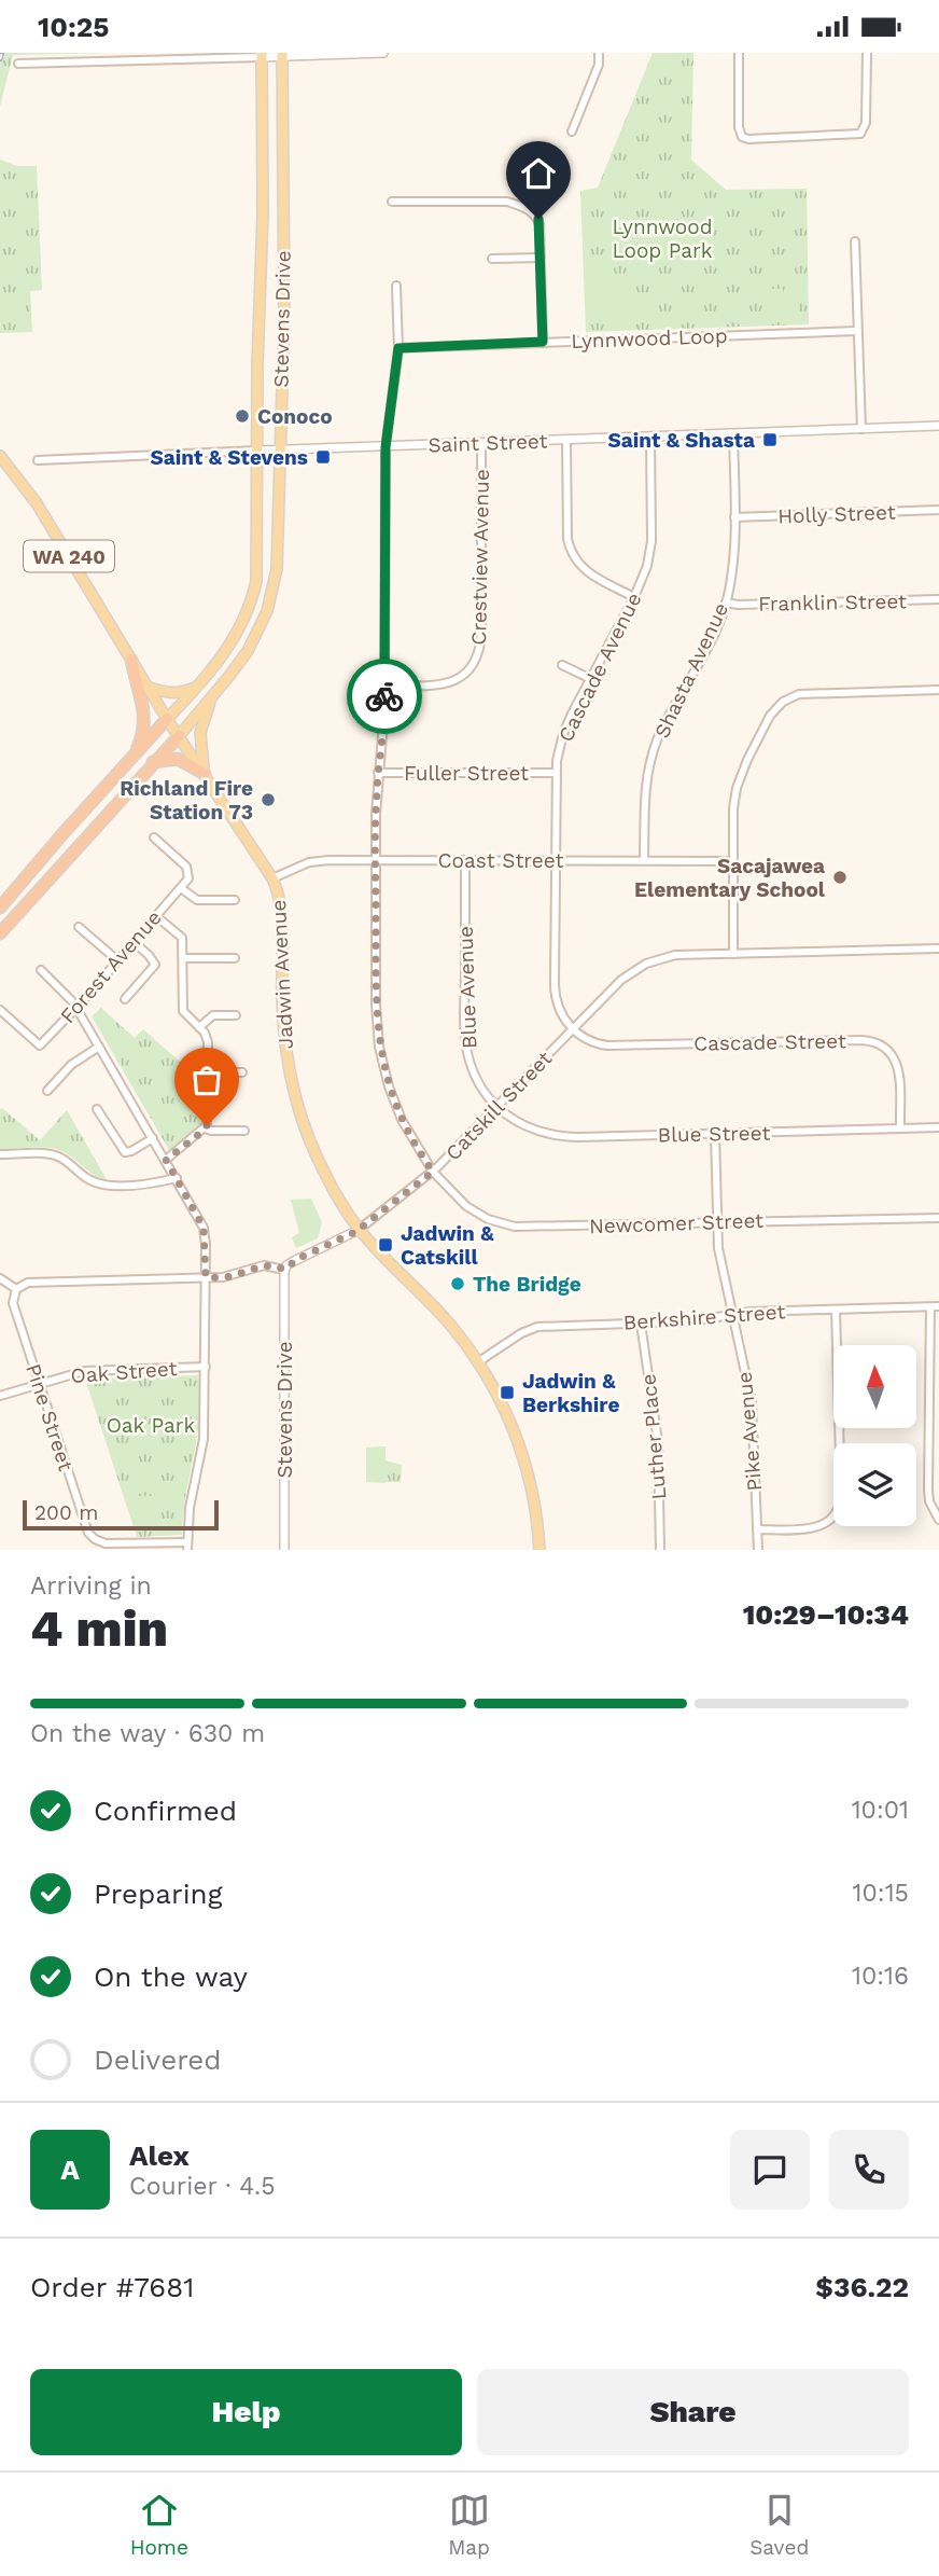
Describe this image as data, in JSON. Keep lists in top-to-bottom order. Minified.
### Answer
{"streets":{"highway":["WA 240"],"main road":["Stevens Drive","Jadwin Avenue"],"street":["Lynnwood Loop","Saint Street","Holly Street","Crestview Avenue","Franklin Street","Cascade Avenue","Shasta Avenue","Fuller Street","Coast Street","Forest Avenue","Blue Avenue","Cascade Street","Catskill Street","Blue Street","Newcomer Street","Berkshire Street","Oak Street","Pine Street","Pike Avenue","Luther Place"]},"crossings":[["Stevens Drive","Saint Street"],["Stevens Drive","WA 240"],["Stevens Drive","Jadwin Avenue"],["Stevens Drive","Catskill Street"],["Saint Street","Crestview Avenue"],["Saint Street","Cascade Avenue"],["Saint Street","Shasta Avenue"],["Saint Street","Newcomer Street"],["Holly Street","Shasta Avenue"],["WA 240","Jadwin Avenue"],["Crestview Avenue","Newcomer Street"],["Franklin Street","Shasta Avenue"],["Cascade Avenue","Fuller Street"],["Cascade Avenue","Coast Street"],["Cascade Avenue","Cascade Street"],["Cascade Avenue","Catskill Street"],["Shasta Avenue","Coast Street"],["Fuller Street","Newcomer Street"],["Coast Street","Jadwin Avenue"],["Coast Street","Blue Avenue"],["Coast Street","Newcomer Street"],["Jadwin Avenue","Catskill Street"],["Jadwin Avenue","Berkshire Street"],["Blue Avenue","Catskill Street"],["Blue Avenue","Blue Street"],["Cascade Street","Catskill Street"],["Cascade Street","Blue Street"],["Catskill Street","Blue Street"],["Catskill Street","Newcomer Street"],["Blue Street","Pike Avenue"],["Newcomer Street","Pike Avenue"],["Berkshire Street","Pike Avenue"],["Berkshire Street","Luther Place"],["Oak Street","Pine Street"]],"parks":["Lynnwood Loop Park","Oak Park"],"places":{"other":["Conoco","Richland Fire Station 73","Sacajawea Elementary School","The Bridge"],"transit":["Saint & Shasta","Saint & Stevens","Jadwin & Catskill","Jadwin & Berkshire"]},"scale_bar":"200 m","north":"top","page":{"status":"10:25","scale":"200 m","heading":["4 min","Arriving in","10:29–10:34"],"panel":["Alex","Courier · 4.5","Order #7681","$36.22"],"bar":"On the way · 630 m","list":[["Confirmed","10:01"],["Preparing","10:15"],["On the way","10:16"],"Delivered"],"round":"A","buttons":["Help","Share"],"tabs":["Home","Map","Saved"]}}
